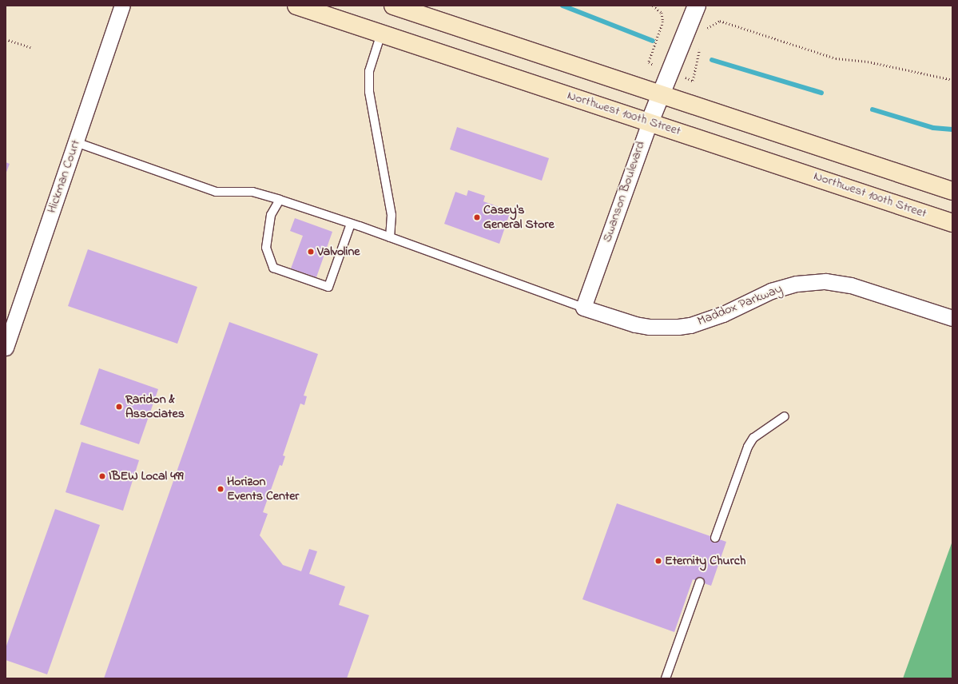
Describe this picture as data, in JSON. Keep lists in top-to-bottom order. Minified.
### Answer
{"streets":{"main road":["Northwest 100th Street"],"street":["Hickman Court","Swanson Boulevard","Maddox Parkway"]},"crossings":[["Northwest 100th Street","Swanson Boulevard"],["Swanson Boulevard","Maddox Parkway"]],"places":["Casey's General Store","Valvoline","Raridon & Associates","IBEW Local 499","Horizon Events Center","Eternity Church"]}
